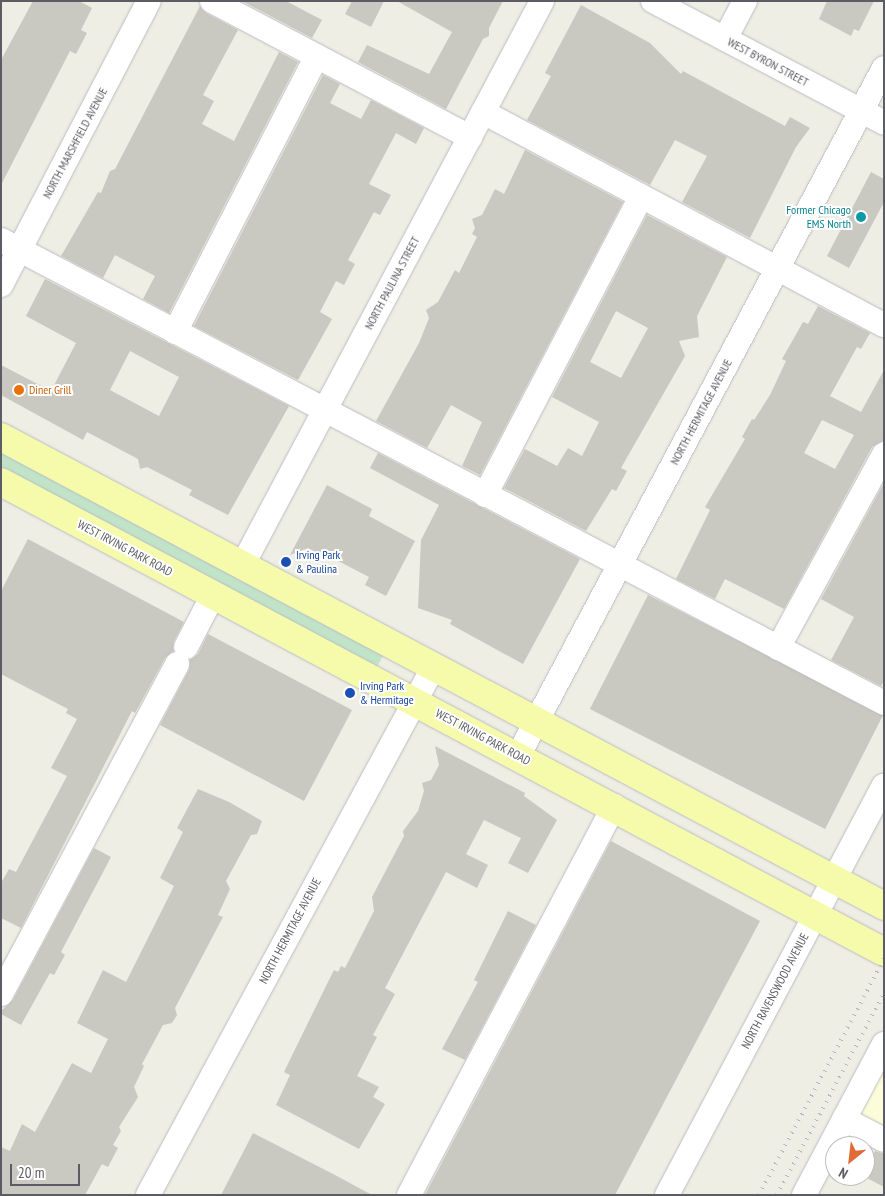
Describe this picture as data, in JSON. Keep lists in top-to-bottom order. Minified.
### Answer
{"streets":{"main road":["WEST IRVING PARK ROAD"],"street":["WEST BYRON STREET","NORTH MARSHFIELD AVENUE","NORTH PAULINA STREET","NORTH HERMITAGE AVENUE","NORTH RAVENSWOOD AVENUE"]},"crossings":[["WEST BYRON STREET","NORTH HERMITAGE AVENUE"],["NORTH HERMITAGE AVENUE","WEST IRVING PARK ROAD"],["WEST IRVING PARK ROAD","NORTH RAVENSWOOD AVENUE"]],"places":["Former Chicago EMS North","Diner Grill","Irving Park & Paulina","Irving Park & Hermitage"],"scale_bar":"20 m","north":"bottom left"}
